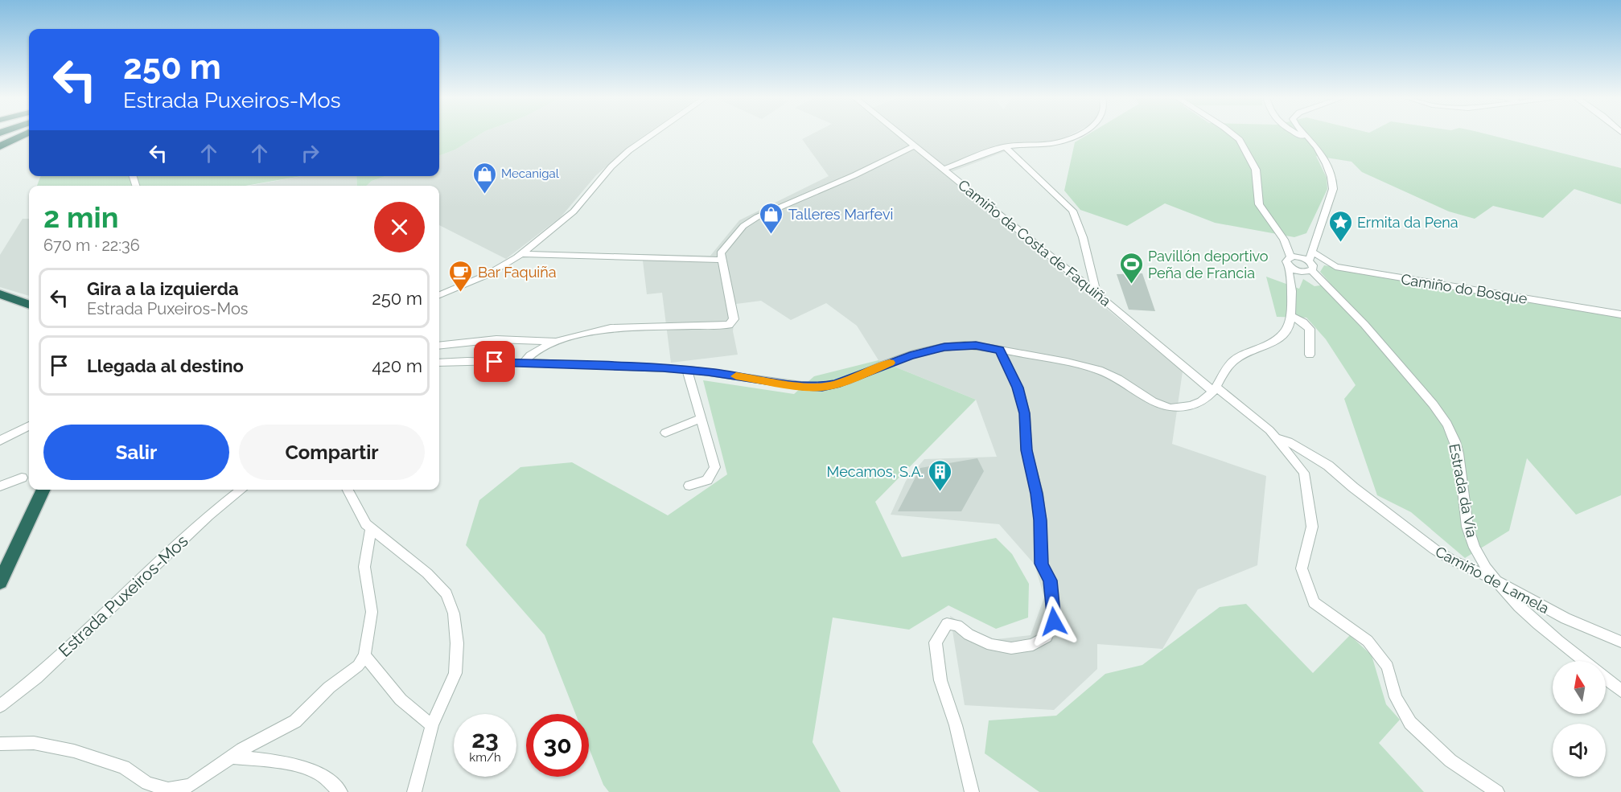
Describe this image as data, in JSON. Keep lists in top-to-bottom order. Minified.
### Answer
{"streets":{"street":["Camiño da Costa de Faquiña","Camiño do Bosque","Estrada da Vía","Camiño de Lamela","Estrada Puxeiros-Mos"]},"crossings":[["Camiño da Costa de Faquiña","Camiño de Lamela"],["Estrada da Vía","Camiño de Lamela"]],"places":{"shop":["Mecanigal","Talleres Marfevi"],"place":["Ermita da Pena"],"sports":["Pavillón deportivo Peña de Francia"],"cafe":["Bar Faquiña"],"building":["Mecamos, S.A."]},"north":"top","page":{"turn":["250 m","Estrada Puxeiros-Mos"],"heading":["2 min","670 m · 22:36"],"list":[{"name":"Gira a la izquierda","note":"Estrada Puxeiros-Mos","value":"250 m"},{"name":"Llegada al destino","value":"420 m"}],"buttons":["Salir","Compartir"],"speed":"23 km/h","limit":"30"}}
